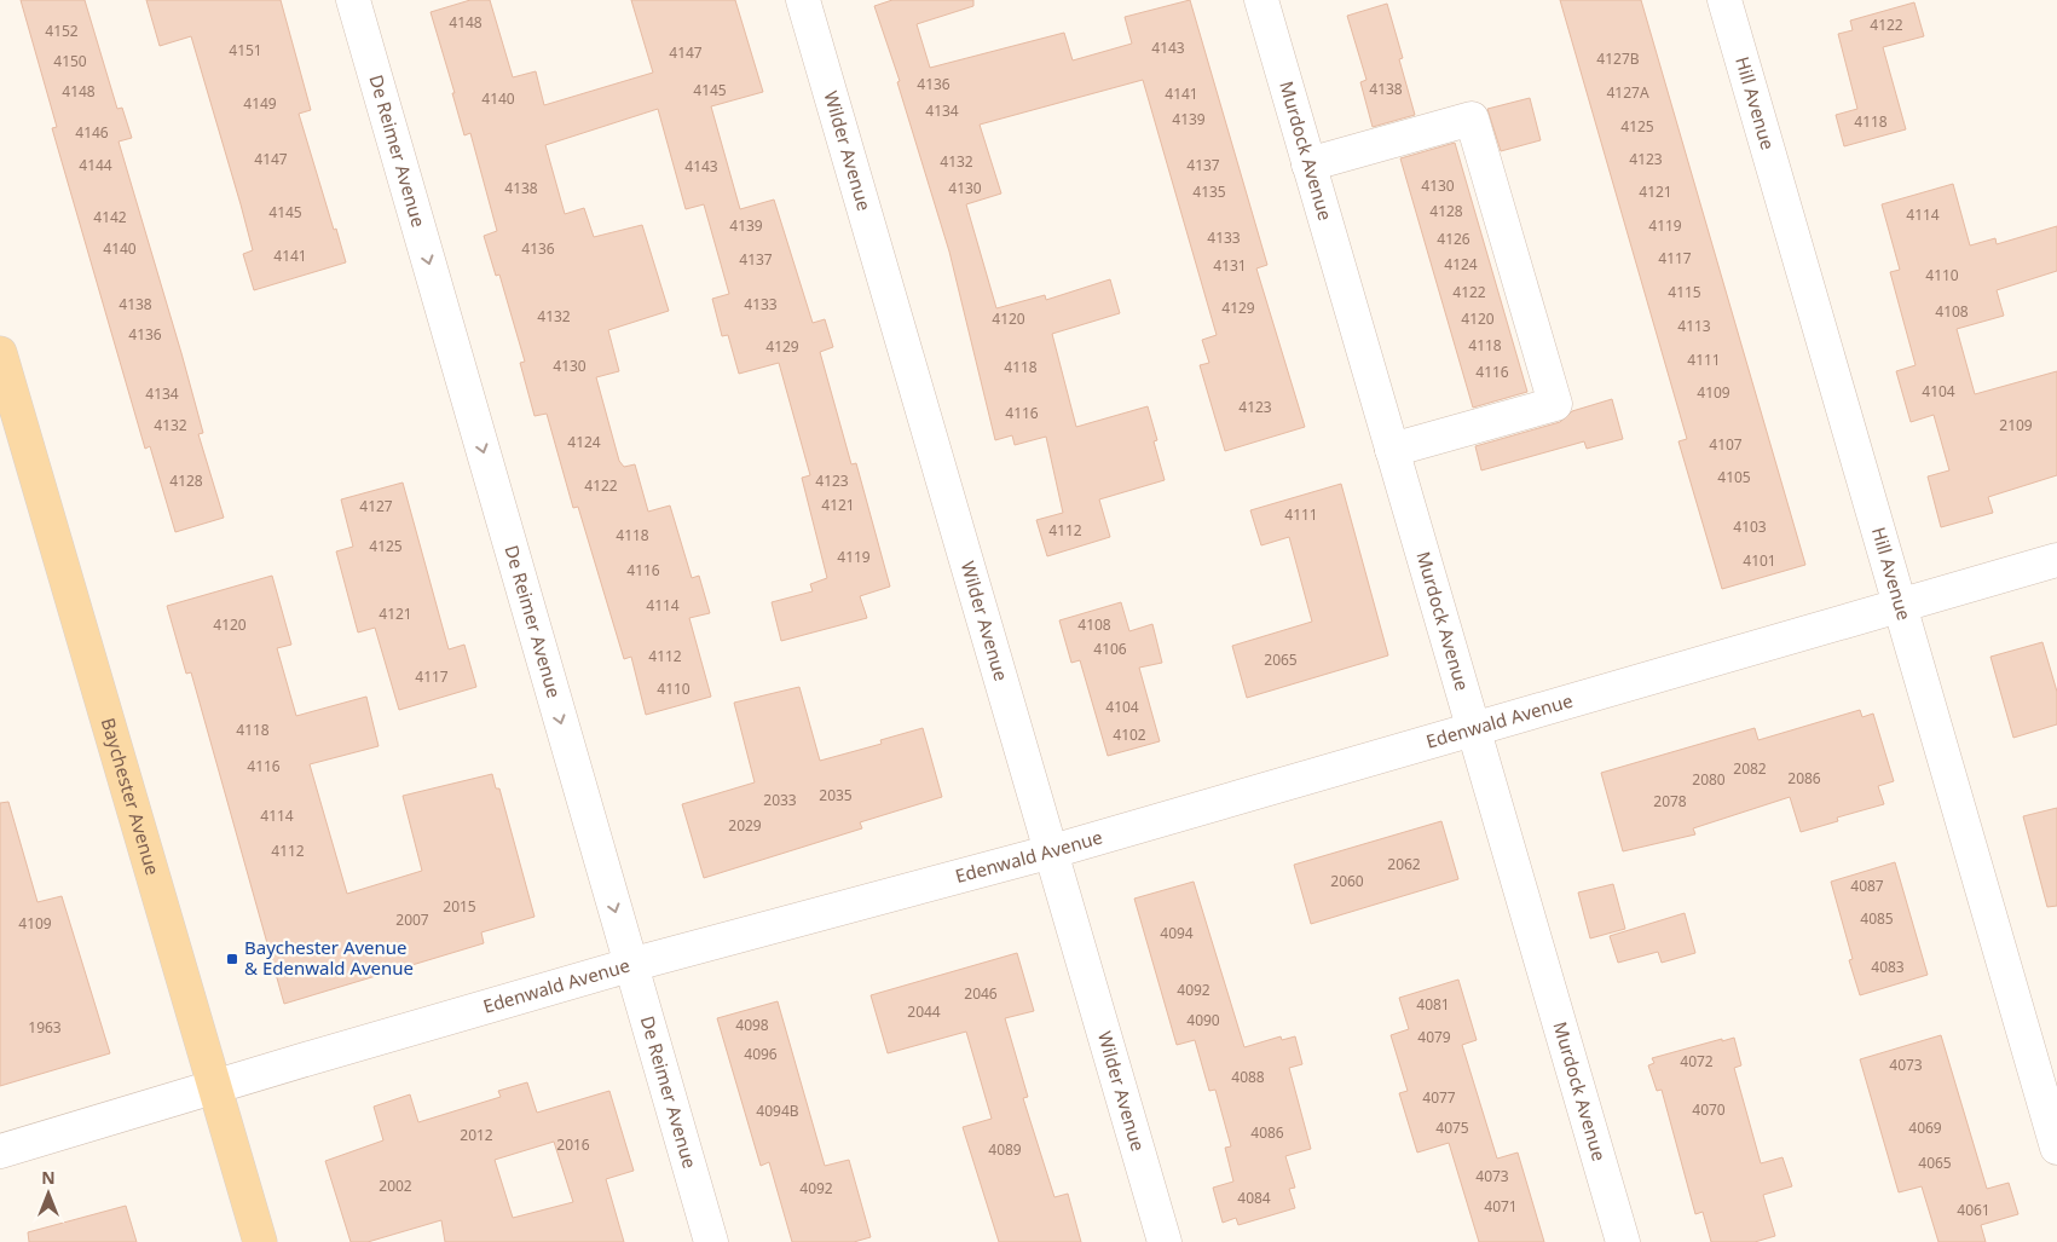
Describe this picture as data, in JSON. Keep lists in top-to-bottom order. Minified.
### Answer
{"streets":{"main road":["Baychester Avenue"],"street":["Hill Avenue","De Reimer Avenue","Wilder Avenue","Murdock Avenue","Edenwald Avenue"]},"crossings":[["Hill Avenue","Edenwald Avenue"],["De Reimer Avenue","Edenwald Avenue"],["Wilder Avenue","Edenwald Avenue"],["Murdock Avenue","Edenwald Avenue"],["Edenwald Avenue","Baychester Avenue"]],"one_way":["De Reimer Avenue"],"places":{"transit":["Baychester Avenue & Edenwald Avenue"]},"house_numbers":["4148","4122","4152","4143","4151","4147","4127B","4150","4136","4138","4145","4148","4127A","4141","4140","4149","4134","4139","4118","4125","4146","4147","4123","4132","4144","4137","4143","4130","4138","4130","4135","4121","4128","4145","4114","4142","4139","4119","4133","4126","4140","4136","4141","4117","4137","4124","4131","4110","4122","4115","4138","4133","4129","4108","4132","4120","4120","4113","4136","4118","4129","4111","4130","4118","4116","4104","4109","4134","4123","4116","4132","2109","4124","4107","4105","4128","4123","4122","4121","4127","4111","4103","4112","4118","4125","4119","4101","4116","4114","4121","4120","4108","4106","4112","2065","4117","4110","4104","4118","4102","4116","2082","2086","2080","2035","2033","2078","4114","2029","4112","2062","2060","4087","2015","4085","2007","4109","4094","4083","4092","2046","4081","2044","4090","4098","1963","4079","4096","4072","4073","4088","4077","4070","4094B","4075","4069","4086","2012","2016","4089","4065","4073","2002","4092","4084","4071","4061"],"north":"top"}
